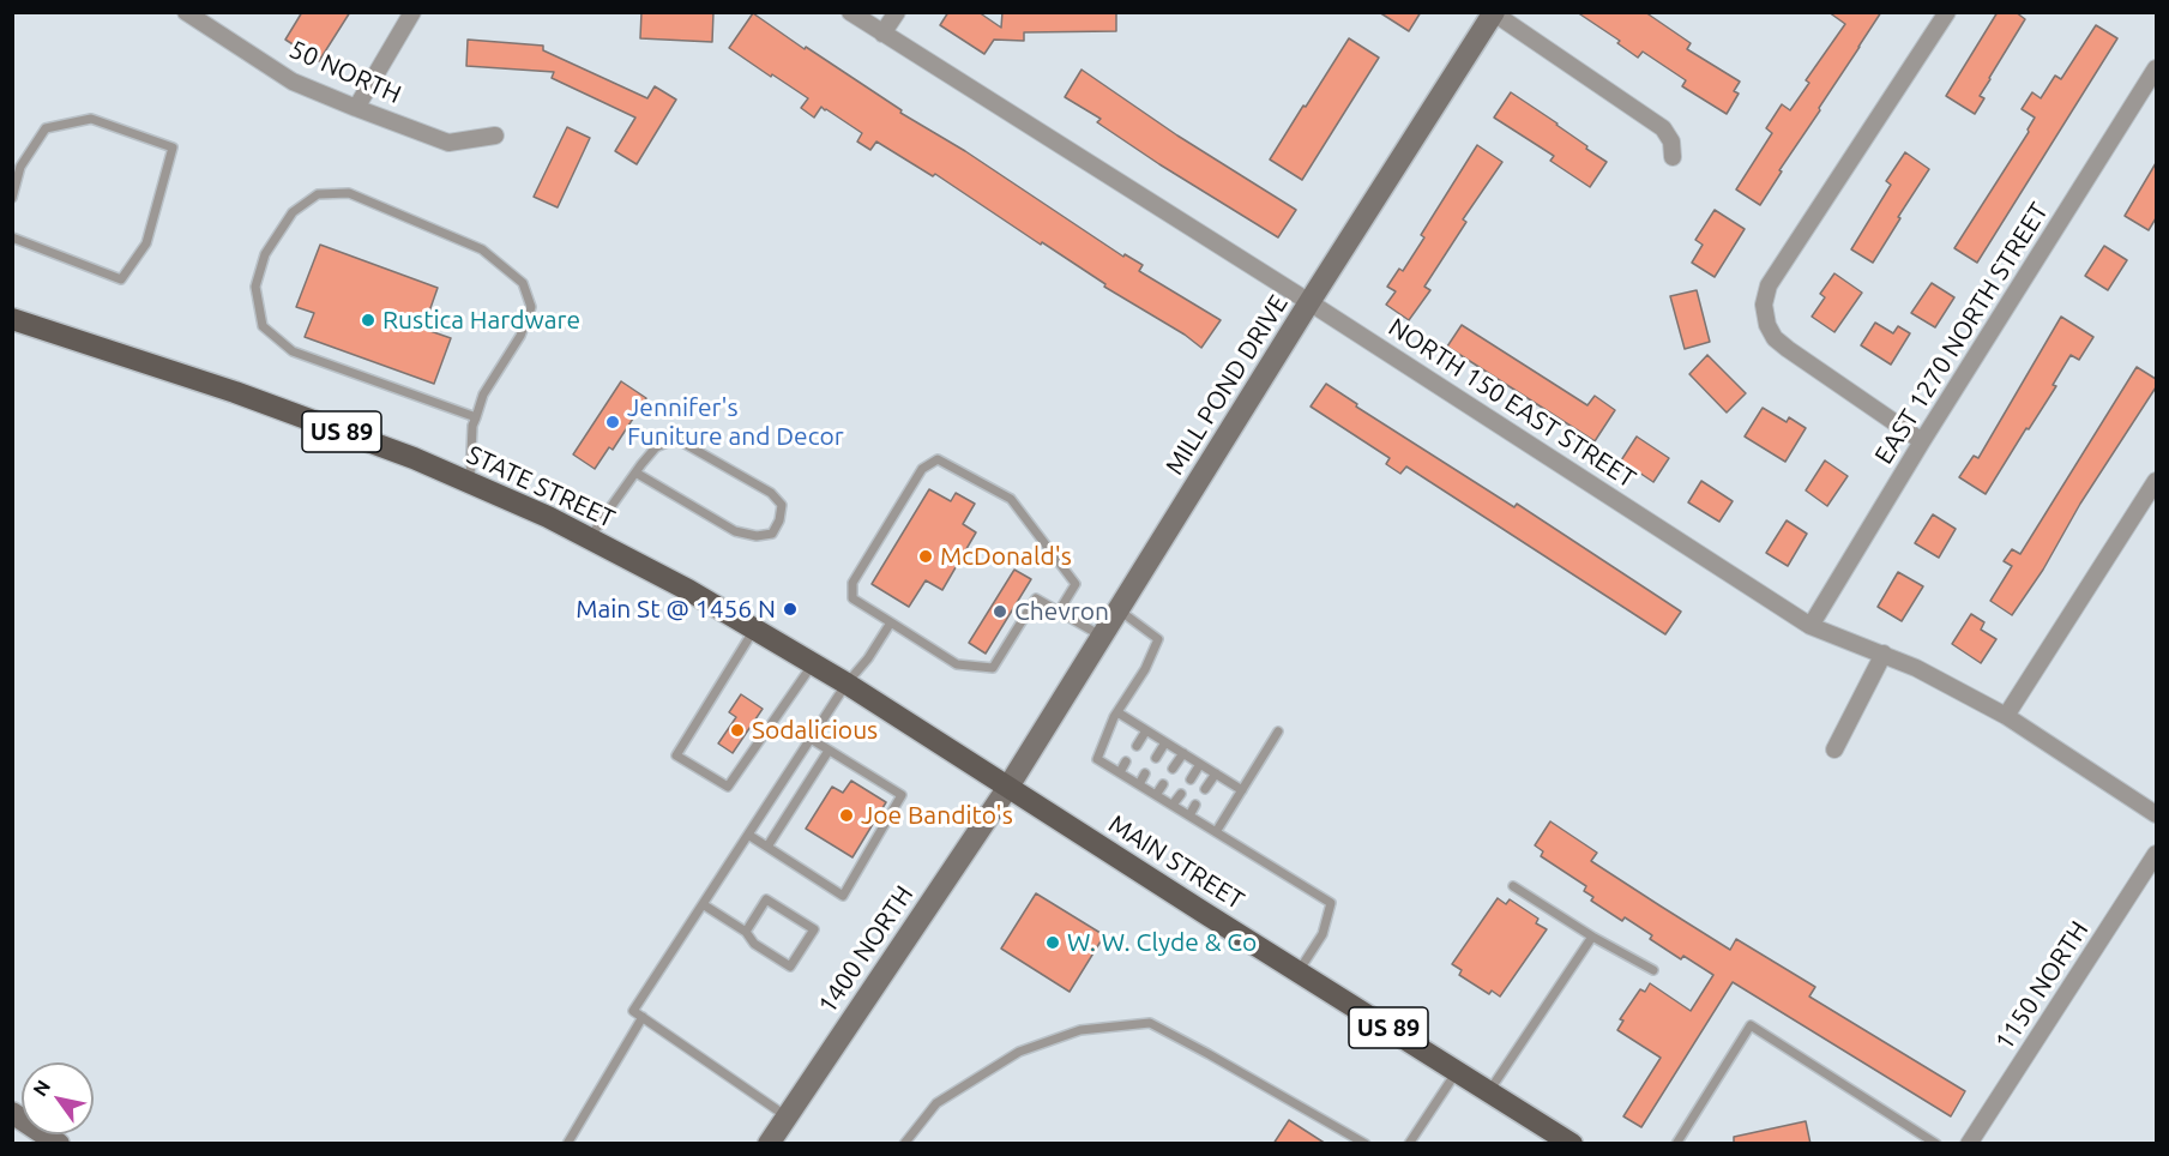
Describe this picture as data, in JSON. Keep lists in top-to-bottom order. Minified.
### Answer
{"streets":{"main road":["MILL POND DRIVE","US 89","STATE STREET","MAIN STREET","1400 NORTH"],"street":["50 NORTH","EAST 1270 NORTH STREET","NORTH 150 EAST STREET","1150 NORTH"]},"crossings":[["EAST 1270 NORTH STREET","NORTH 150 EAST STREET"],["MILL POND DRIVE","NORTH 150 EAST STREET"],["MILL POND DRIVE","STATE STREET"],["MILL POND DRIVE","MAIN STREET"],["MILL POND DRIVE","1400 NORTH"],["STATE STREET","MAIN STREET"],["STATE STREET","1400 NORTH"],["MAIN STREET","1400 NORTH"]],"places":["Rustica Hardware","Jennifer's Funiture and Decor","McDonald's","Main St @ 1456 N","Chevron","Sodalicious","Joe Bandito's","W. W. Clyde & Co"],"north":"top left"}
